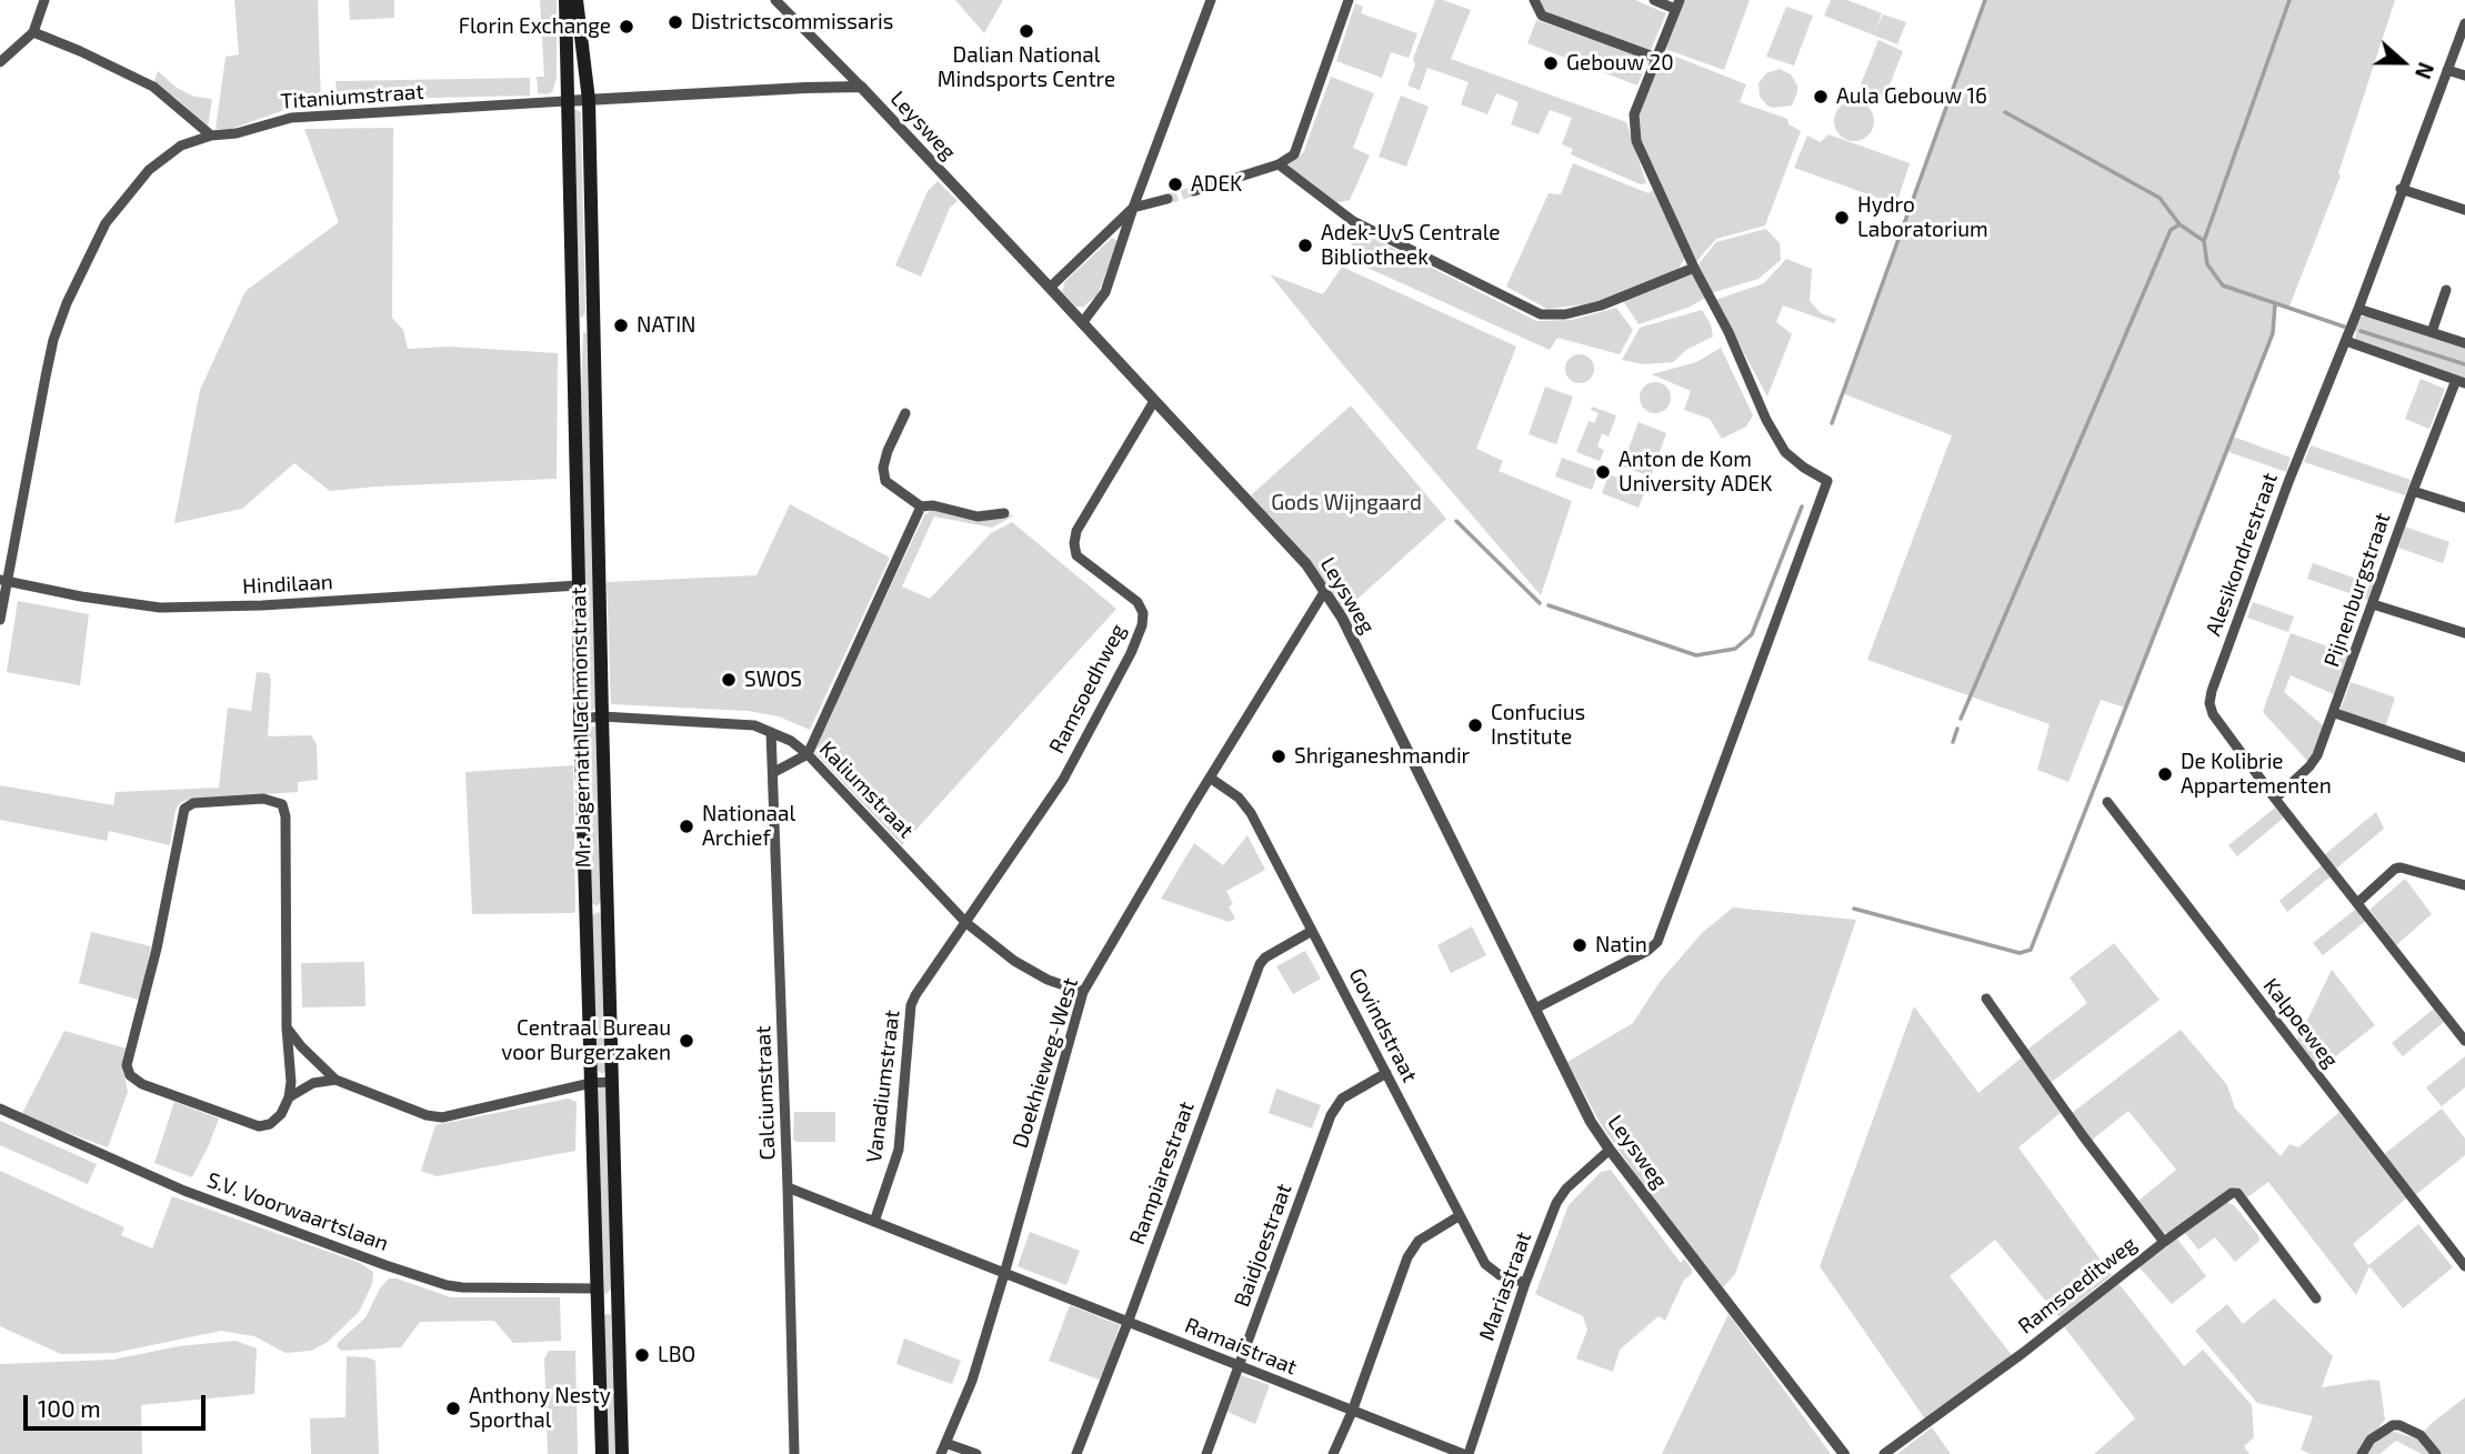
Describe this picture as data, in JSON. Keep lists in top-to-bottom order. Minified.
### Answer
{"streets":{"main road":["Mr. Jagernath Lachmonstraat"],"street":["Titaniumstraat","Leysweg","Alesikondrestraat","Hindilaan","Pijnenburgstraat","Ramsoedhweg","Kaliumstraat","Kalpoeweg","Govindstraat","Doekhieweg-West","Vanadiumstraat","Calciumstraat","Rampiarestraat","S.V. Voorwaartslaan","Baidjoestraat","Ramsoeditweg","Mariastraat","Ramaistraat"]},"crossings":[["Titaniumstraat","Leysweg"],["Titaniumstraat","Hindilaan"],["Titaniumstraat","Mr. Jagernath Lachmonstraat"],["Leysweg","Ramsoedhweg"],["Leysweg","Mr. Jagernath Lachmonstraat"],["Leysweg","Doekhieweg-West"],["Leysweg","Mariastraat"],["Alesikondrestraat","Pijnenburgstraat"],["Hindilaan","Mr. Jagernath Lachmonstraat"],["Ramsoedhweg","Kaliumstraat"],["Ramsoedhweg","Vanadiumstraat"],["Mr. Jagernath Lachmonstraat","Kaliumstraat"],["Mr. Jagernath Lachmonstraat","S.V. Voorwaartslaan"],["Kaliumstraat","Doekhieweg-West"],["Kaliumstraat","Vanadiumstraat"],["Kaliumstraat","Calciumstraat"],["Govindstraat","Doekhieweg-West"],["Govindstraat","Rampiarestraat"],["Govindstraat","Baidjoestraat"],["Govindstraat","Mariastraat"],["Doekhieweg-West","Ramaistraat"],["Vanadiumstraat","Ramaistraat"],["Calciumstraat","Ramaistraat"],["Rampiarestraat","Ramaistraat"],["Baidjoestraat","Ramaistraat"],["Mariastraat","Ramaistraat"]],"parks":["Gods Wijngaard"],"places":["Districtscommissaris","Florin Exchange","Dalian National Mindsports Centre","Gebouw 20","Aula Gebouw 16","ADEK","Hydro Laboratorium","Adek-UvS Centrale Bibliotheek","NATIN","Anton de Kom University ADEK","SWOS","Confucius Institute","Shriganeshmandir","De Kolibrie Appartementen","Nationaal Archief","Natin","Centraal Bureau voor Burgerzaken","LBO","Anthony Nesty Sporthal"],"scale_bar":"100 m","north":"right"}
